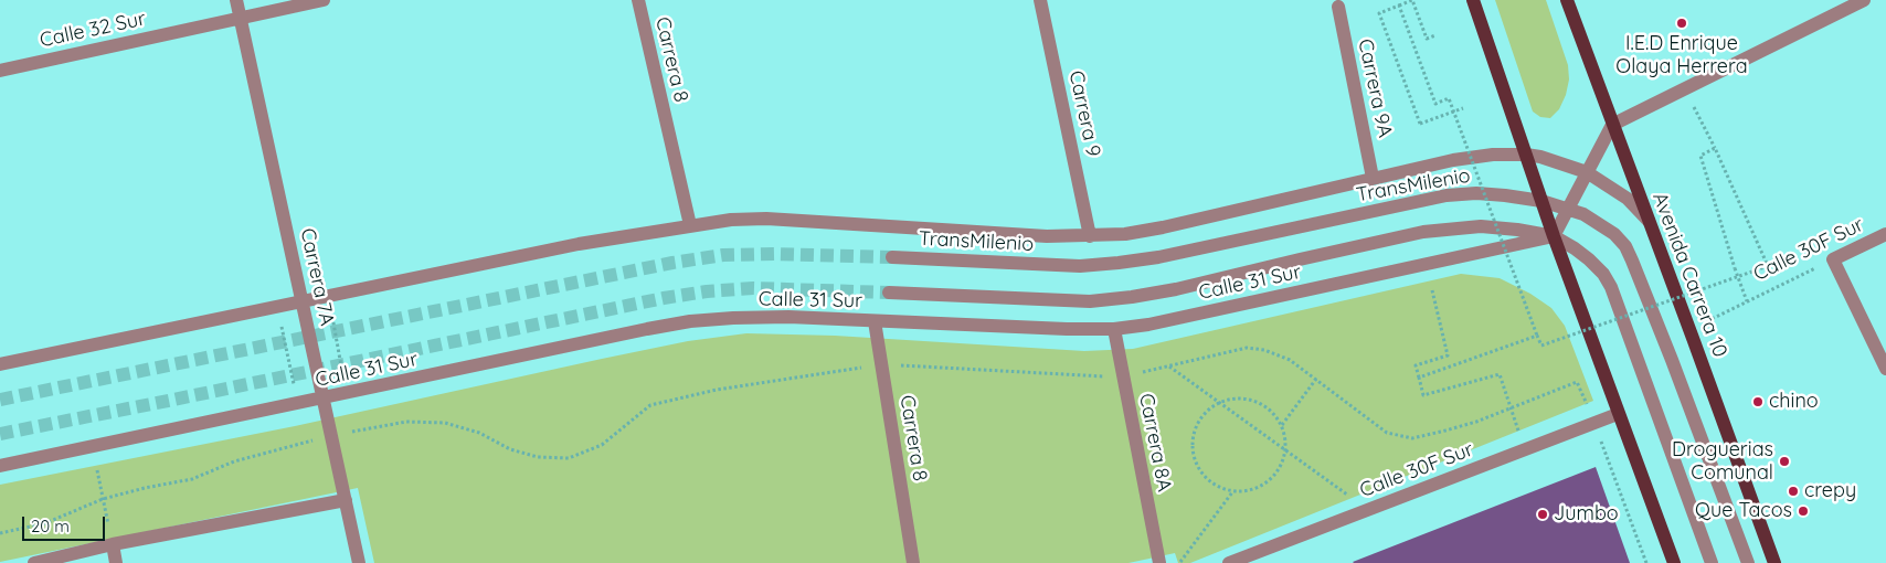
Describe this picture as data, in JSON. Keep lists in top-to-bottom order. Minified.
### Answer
{"streets":{"main road":["Avenida Carrera 10"],"street":["Calle 32 Sur","Carrera 8","Carrera 9A","Carrera 9","TransMilenio","Calle 30F Sur","Carrera 7A","Calle 31 Sur","Carrera 8A"]},"crossings":[["Calle 32 Sur","Carrera 7A"],["Carrera 8","Calle 31 Sur"],["Calle 30F Sur","Avenida Carrera 10"],["Carrera 7A","Calle 31 Sur"],["Calle 31 Sur","Carrera 8A"]],"places":["I.E.D Enrique Olaya Herrera","chino","Droguerias Comunal","crepy","Que Tacos","Jumbo"],"scale_bar":"20 m"}
